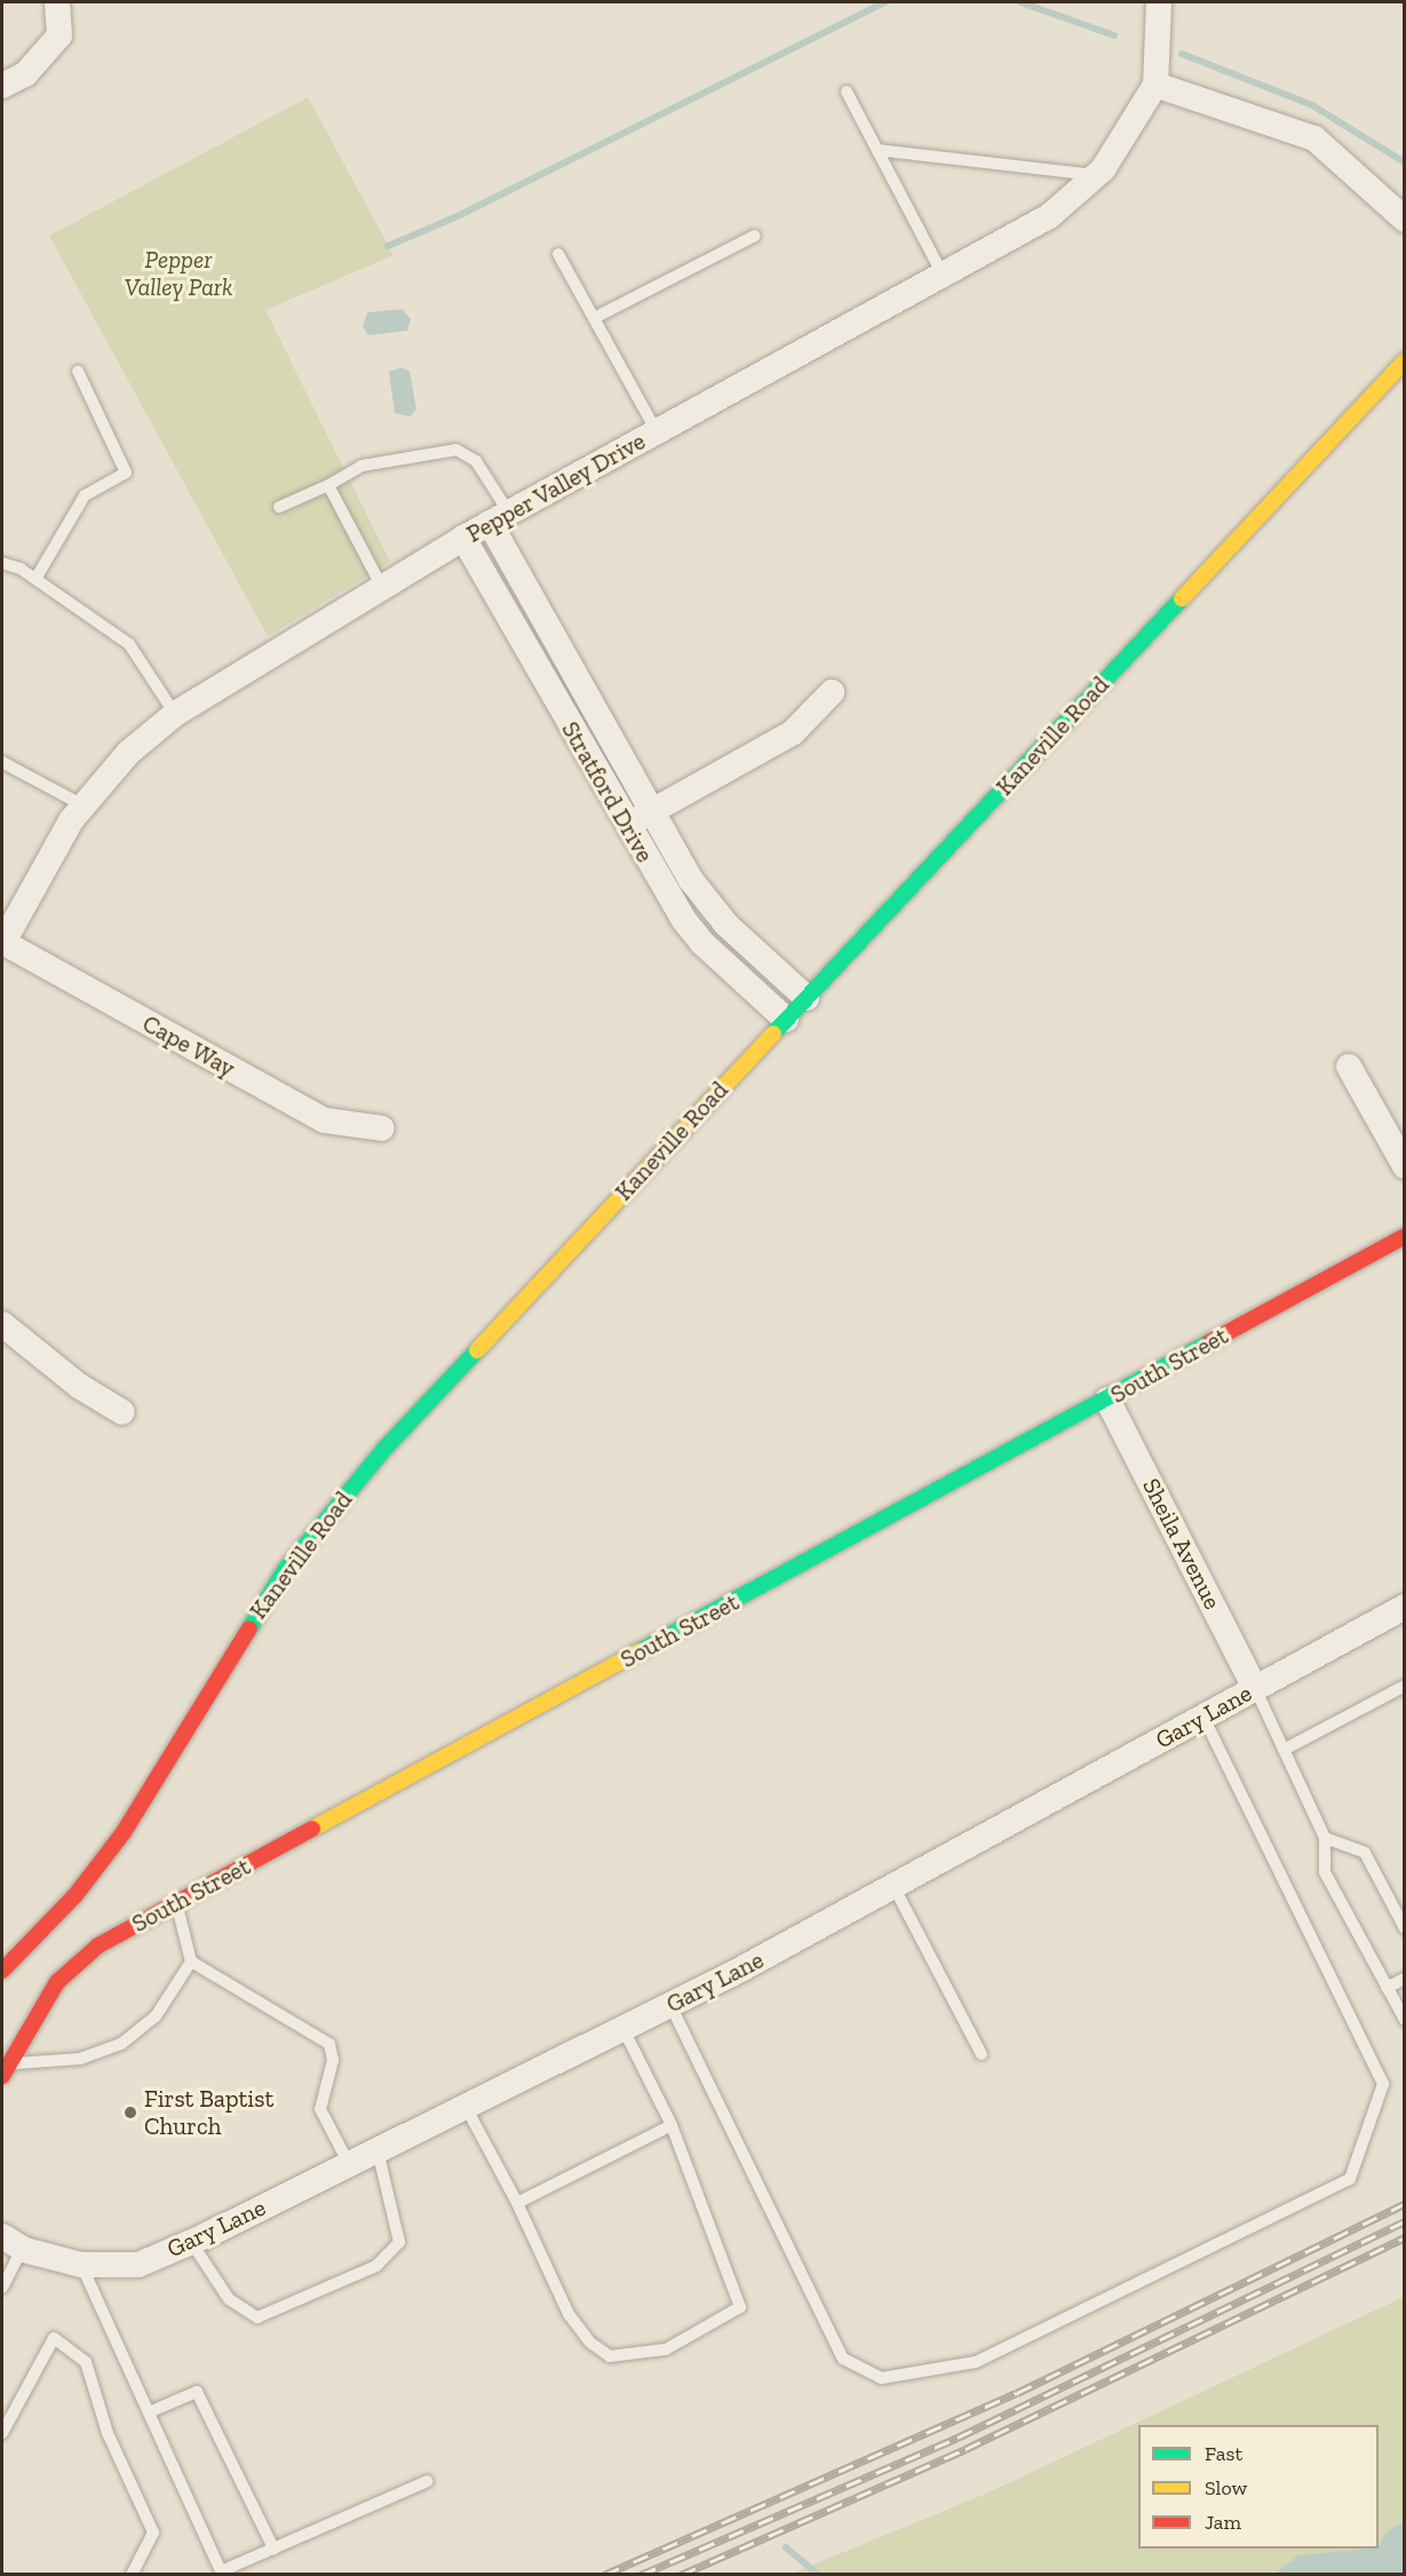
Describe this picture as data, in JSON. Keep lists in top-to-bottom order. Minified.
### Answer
{"streets":{"main road":["Kaneville Road","South Street"],"street":["Pepper Valley Drive","Stratford Drive","Cape Way","Sheila Avenue","Gary Lane"]},"crossings":[["Pepper Valley Drive","Stratford Drive"],["Pepper Valley Drive","Cape Way"],["Kaneville Road","Stratford Drive"],["South Street","Sheila Avenue"],["Sheila Avenue","Gary Lane"]],"parks":["Pepper Valley Park"],"places":["First Baptist Church"],"legend":["Fast","Slow","Jam"]}
